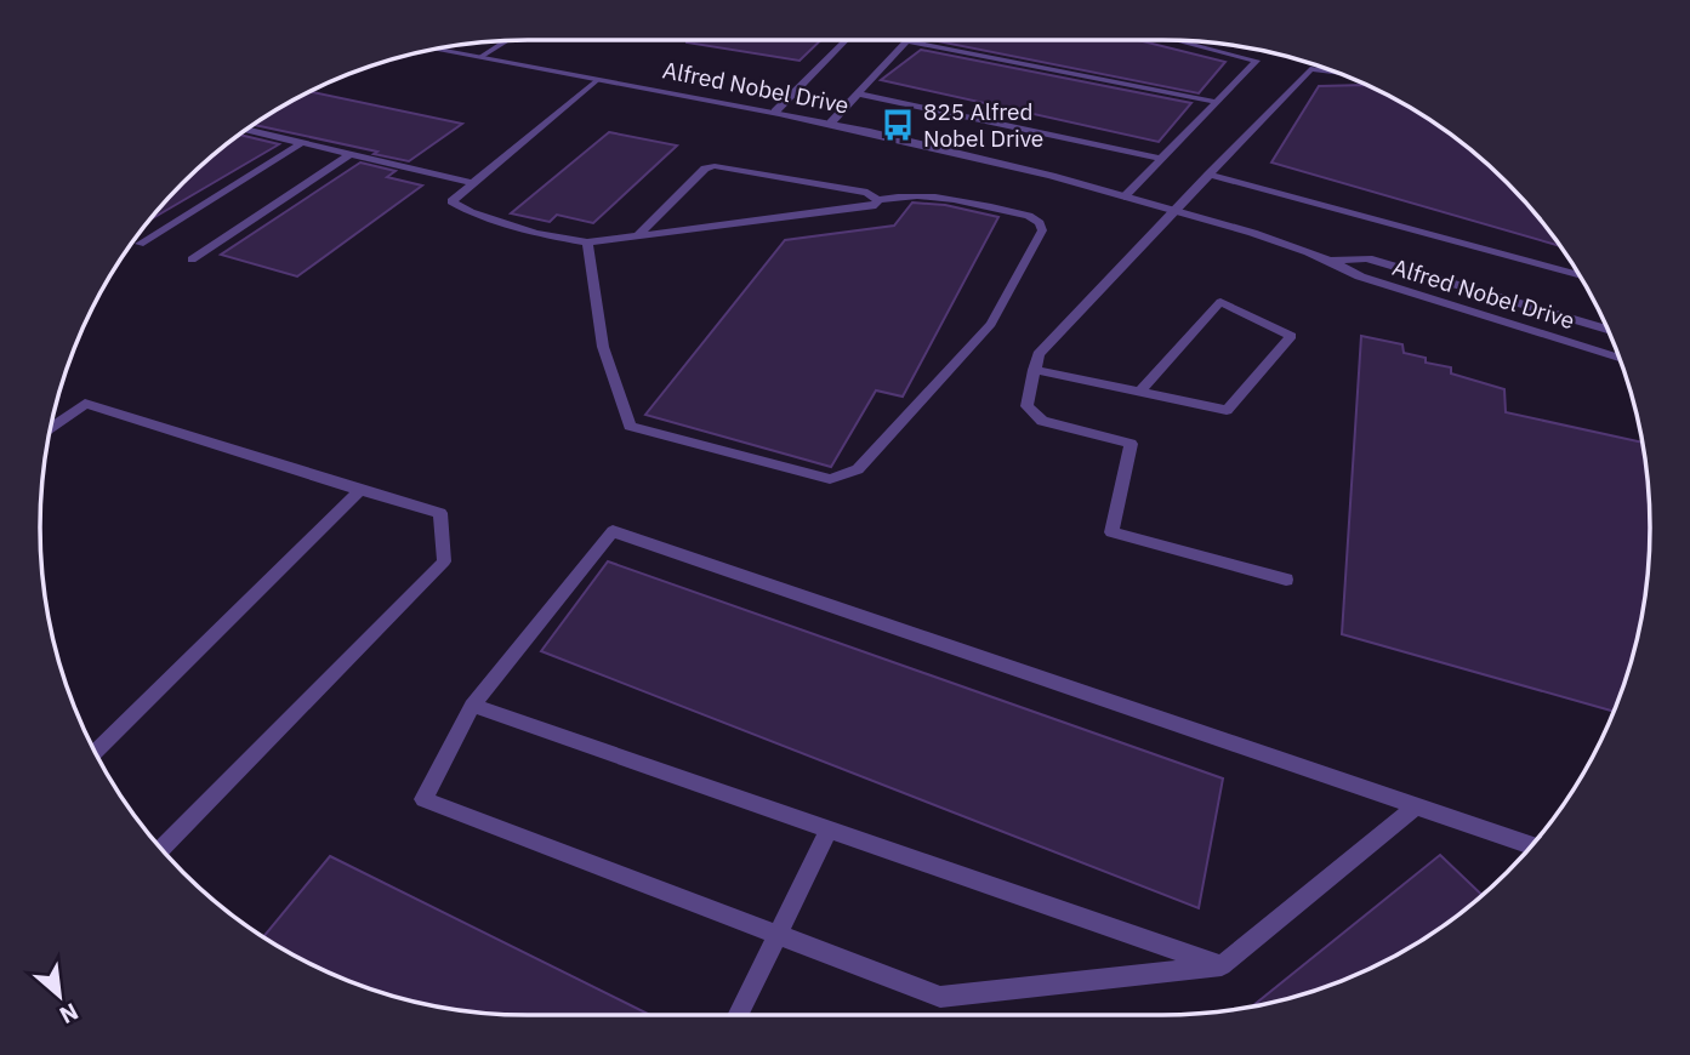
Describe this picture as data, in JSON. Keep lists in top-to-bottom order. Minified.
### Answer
{"streets":{"street":["Alfred Nobel Drive"]},"places":{"bus stop":["825 Alfred Nobel Drive"]},"north":"bottom right"}
